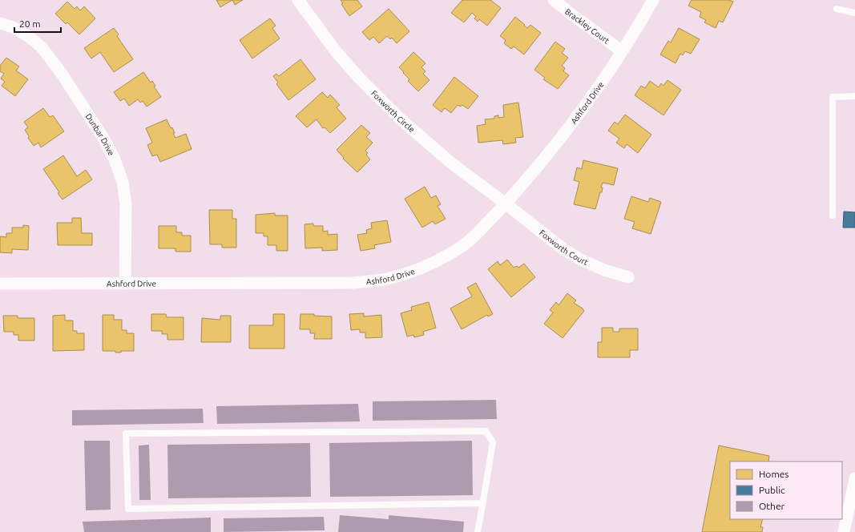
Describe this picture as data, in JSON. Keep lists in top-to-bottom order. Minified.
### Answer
{"streets":{"street":["Brackley Court","Ashford Drive","Foxworth Circle","Dunbar Drive","Foxworth Court"]},"crossings":[["Brackley Court","Ashford Drive"],["Ashford Drive","Foxworth Circle"],["Ashford Drive","Dunbar Drive"],["Ashford Drive","Foxworth Court"],["Foxworth Circle","Foxworth Court"]],"legend":["Homes","Public","Other"],"scale_bar":"20 m"}
